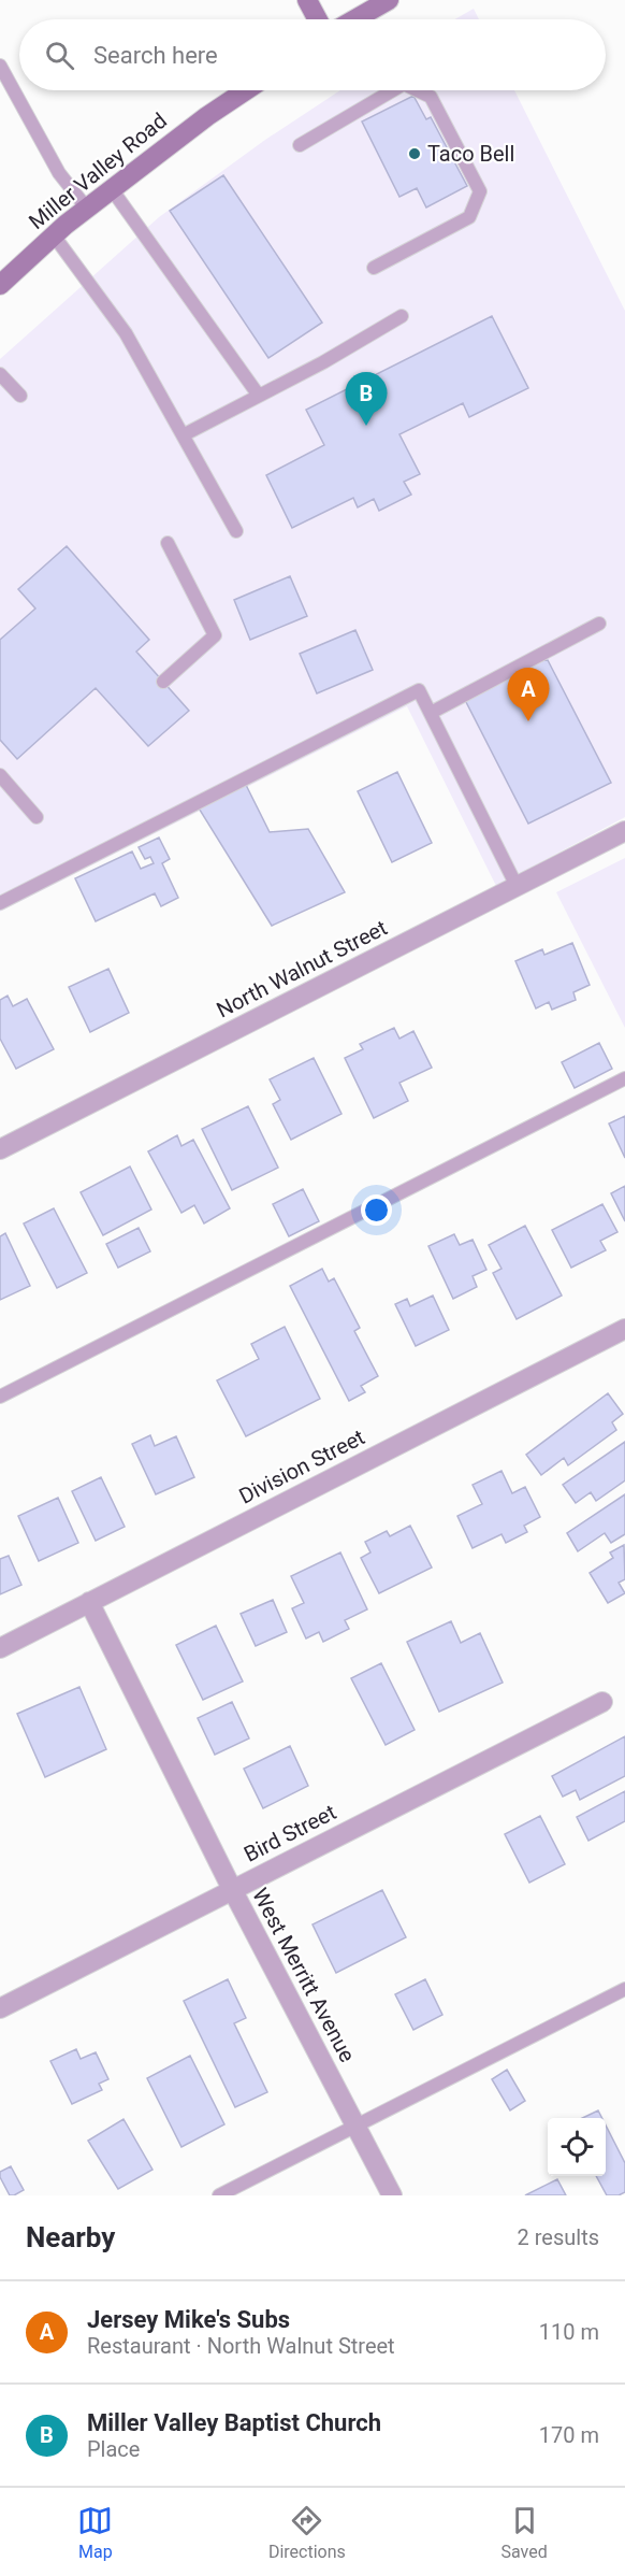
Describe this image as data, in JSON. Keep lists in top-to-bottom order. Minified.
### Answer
{"streets":{"main road":["Miller Valley Road"],"street":["North Walnut Street","Division Street","Bird Street","West Merritt Avenue"]},"crossings":[["Division Street","West Merritt Avenue"],["Bird Street","West Merritt Avenue"]],"places":["Taco Bell"],"page":{"search":"Search here","pins":["B","A"],"heading":["Nearby","2 results"],"list":[{"mark":"A","name":"Jersey Mike's Subs","note":"Restaurant · North Walnut Street","value":"110 m"},{"mark":"B","name":"Miller Valley Baptist Church","note":"Place","value":"170 m"}],"nav":["Map","Directions","Saved"]}}
